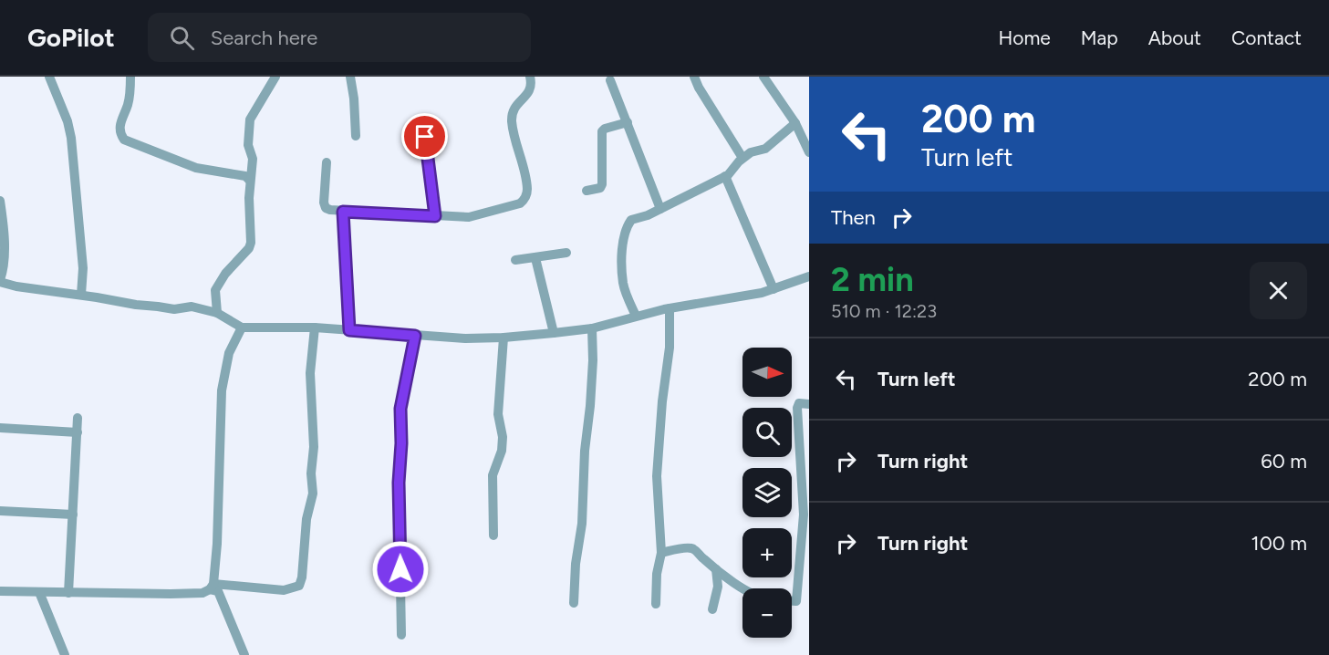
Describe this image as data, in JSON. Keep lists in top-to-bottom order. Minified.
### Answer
{"north":"right","page":{"header":"GoPilot","search":"Search here","nav":["Home","Map","About","Contact"],"turn":["200 m","Turn left"],"then":"Then","heading":["2 min","510 m · 12:23"],"list":[{"name":"Turn left","value":"200 m"},{"name":"Turn right","value":"60 m"},{"name":"Turn right","value":"100 m"}],"map_buttons":["+","−"]}}
